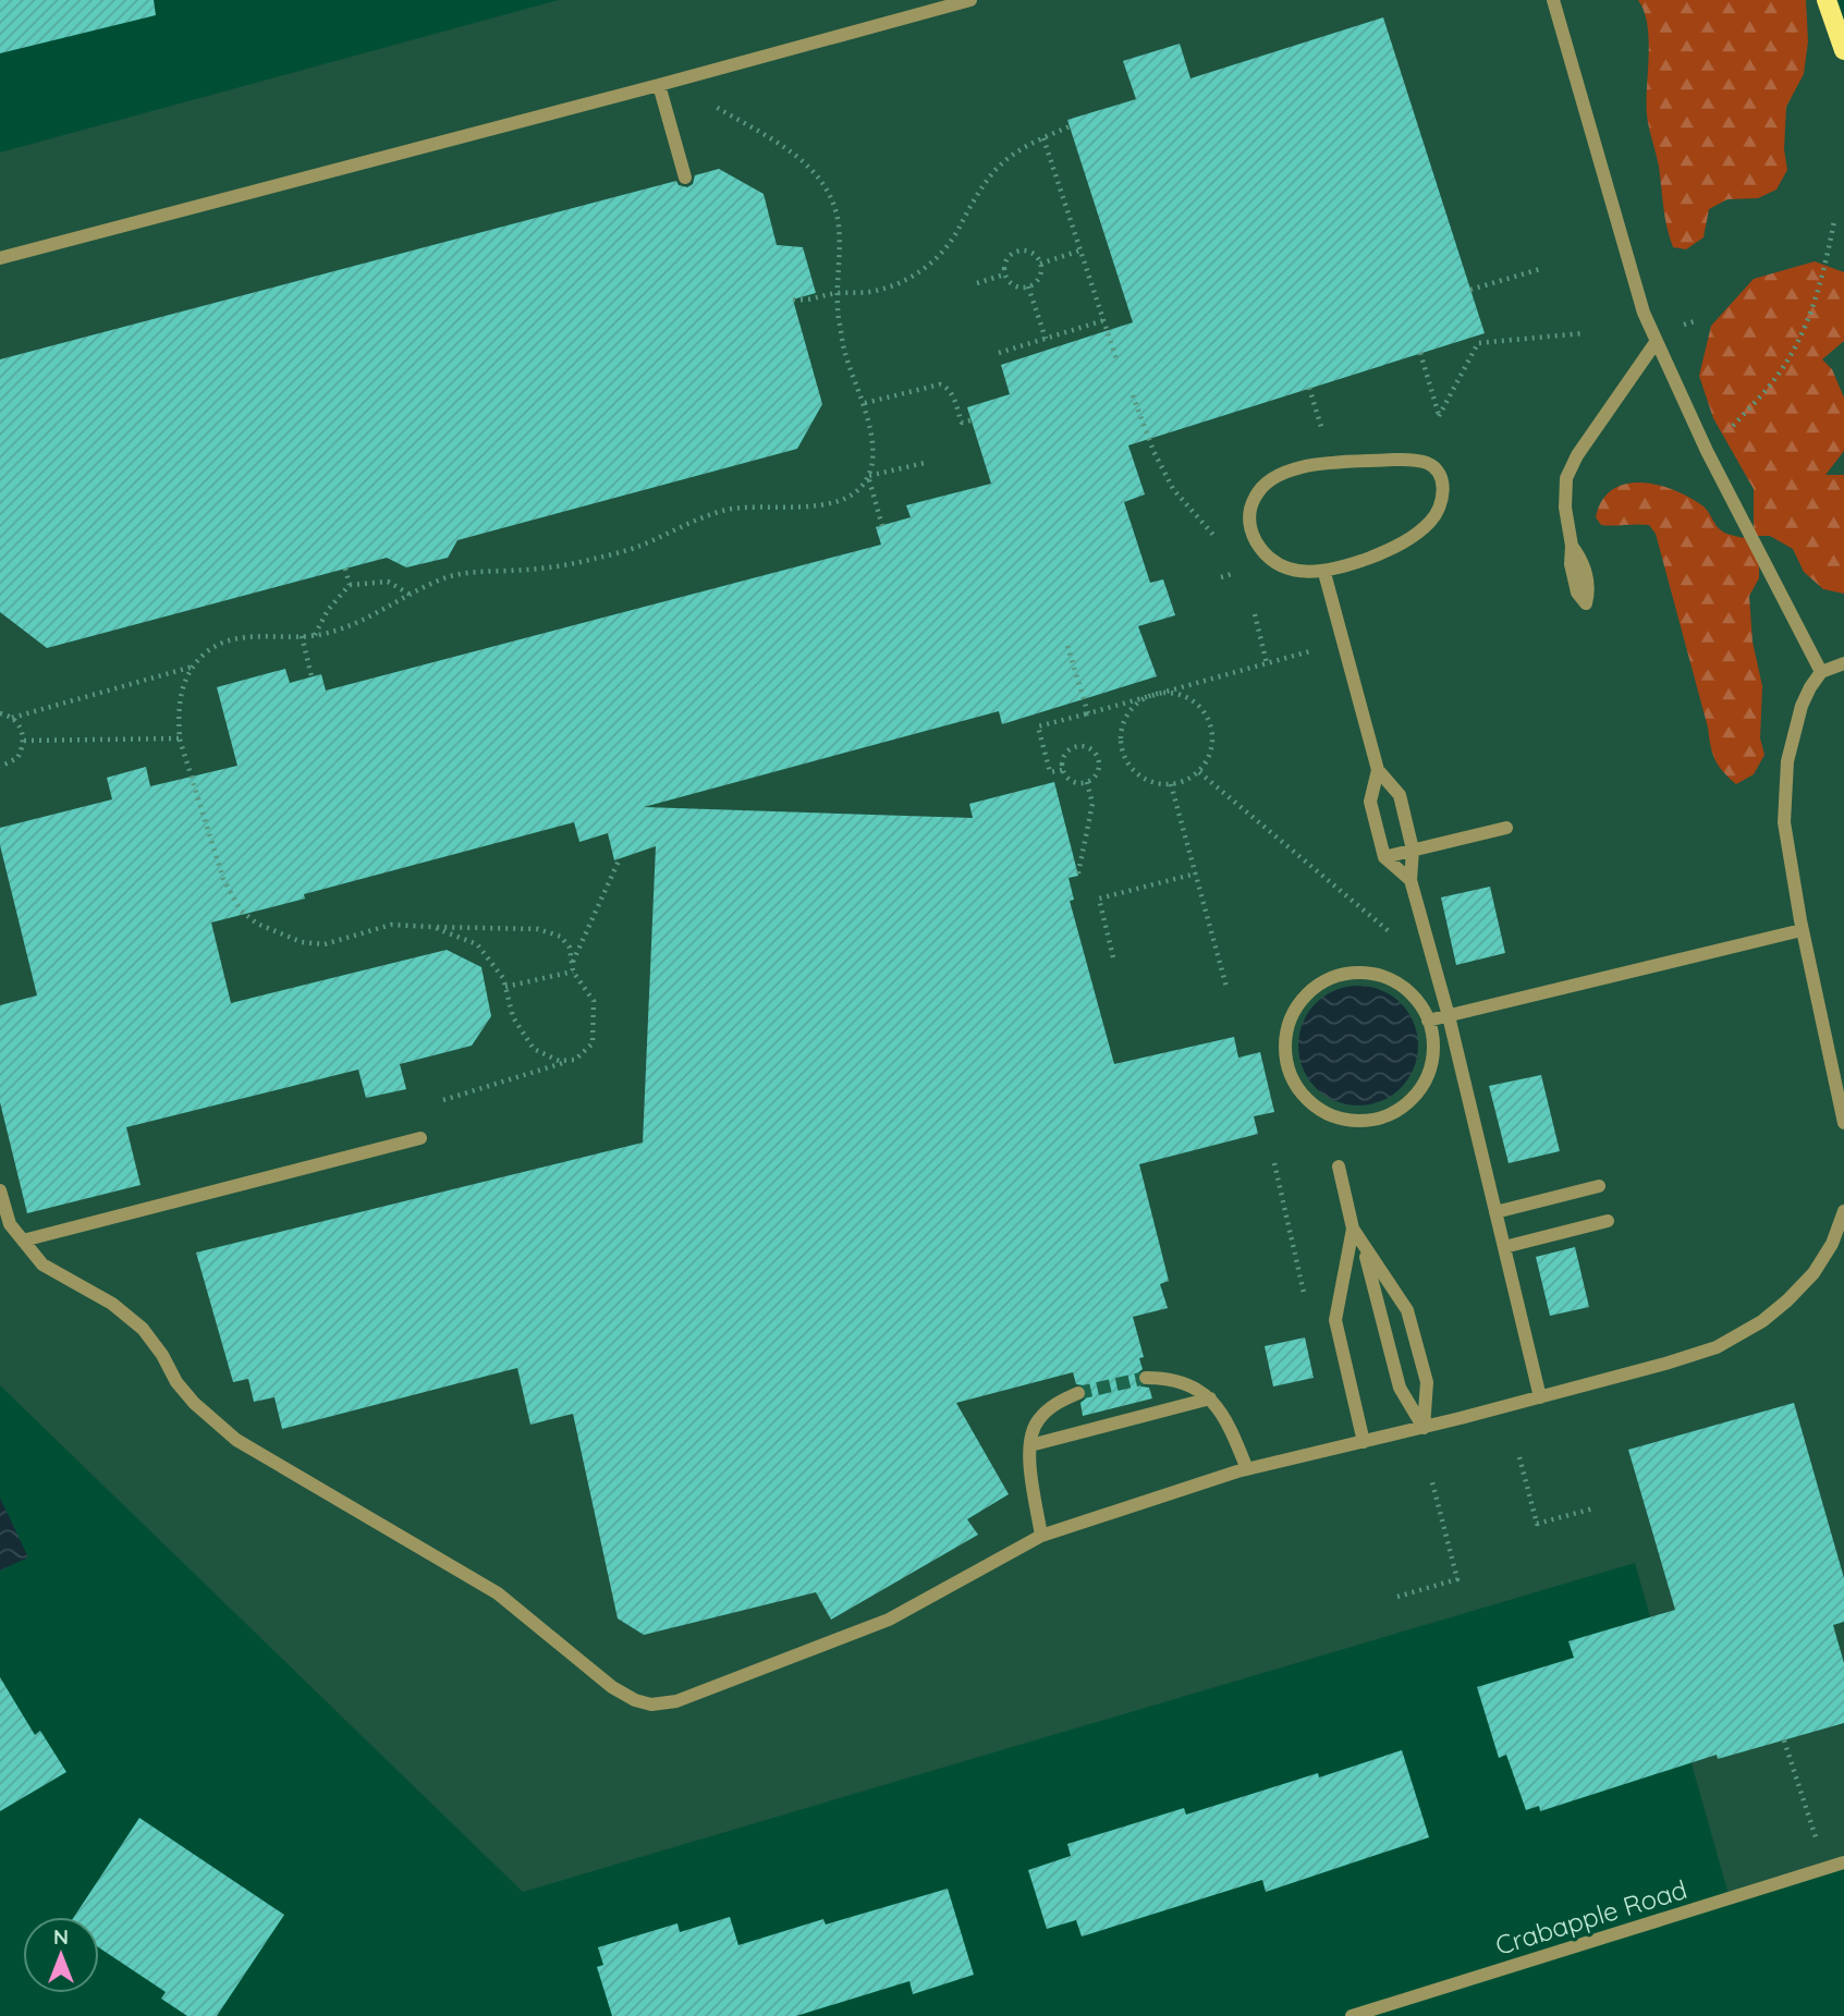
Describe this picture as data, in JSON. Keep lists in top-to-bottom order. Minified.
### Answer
{"streets":{"street":["Crabapple Road"]},"north":"top"}
